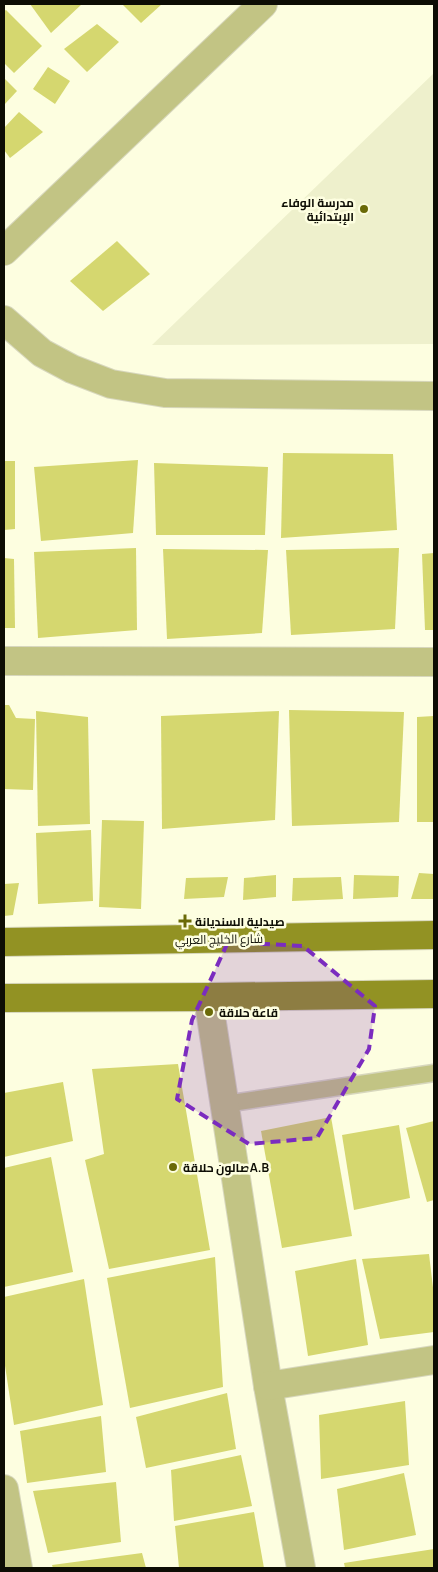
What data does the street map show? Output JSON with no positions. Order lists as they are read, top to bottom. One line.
{"streets":{"main road":["شارع الخليج العربي"]},"places":{"other":["مدرسة الوفاء الإبتدائية","قاعة حلاقة","صالون حلاقةA.B"],"health":["صيدلية السنديانة"]}}
